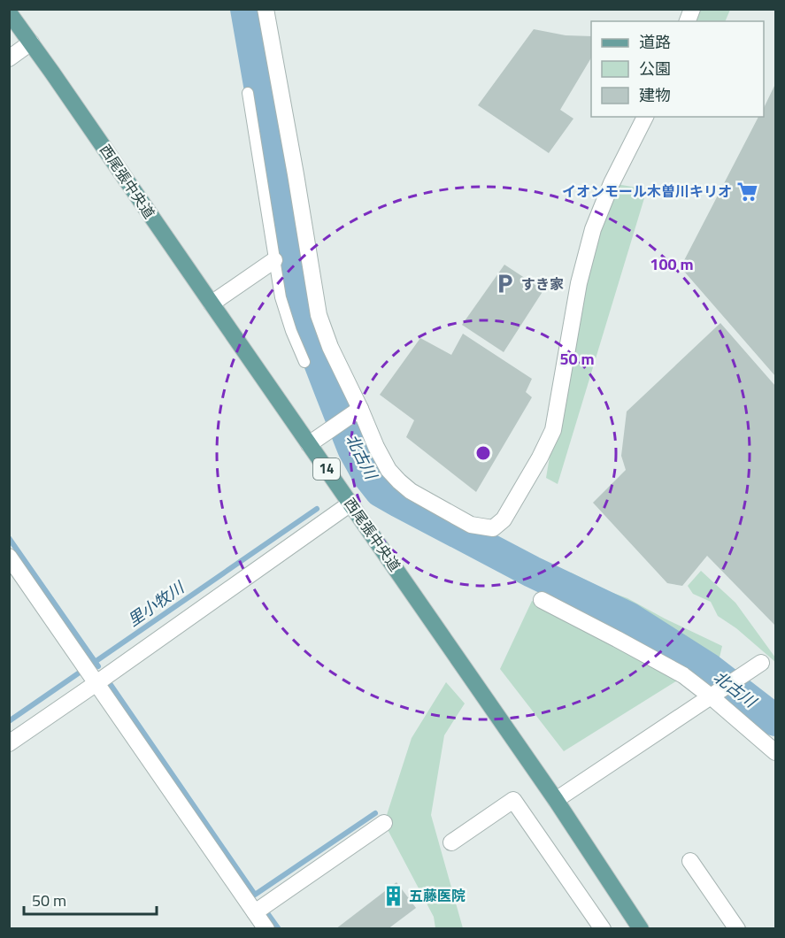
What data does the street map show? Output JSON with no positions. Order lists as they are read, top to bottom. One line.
{"streets":{"main road":["西尾張中央道","14"]},"water":["北古川","里小牧川"],"places":{"supermarket":["イオンモール木曽川キリオ"],"parking":["すき家"],"building":["五藤医院"]},"legend":["道路","公園","建物"],"scale_bar":"50 m","rings":["100 m","50 m"]}
